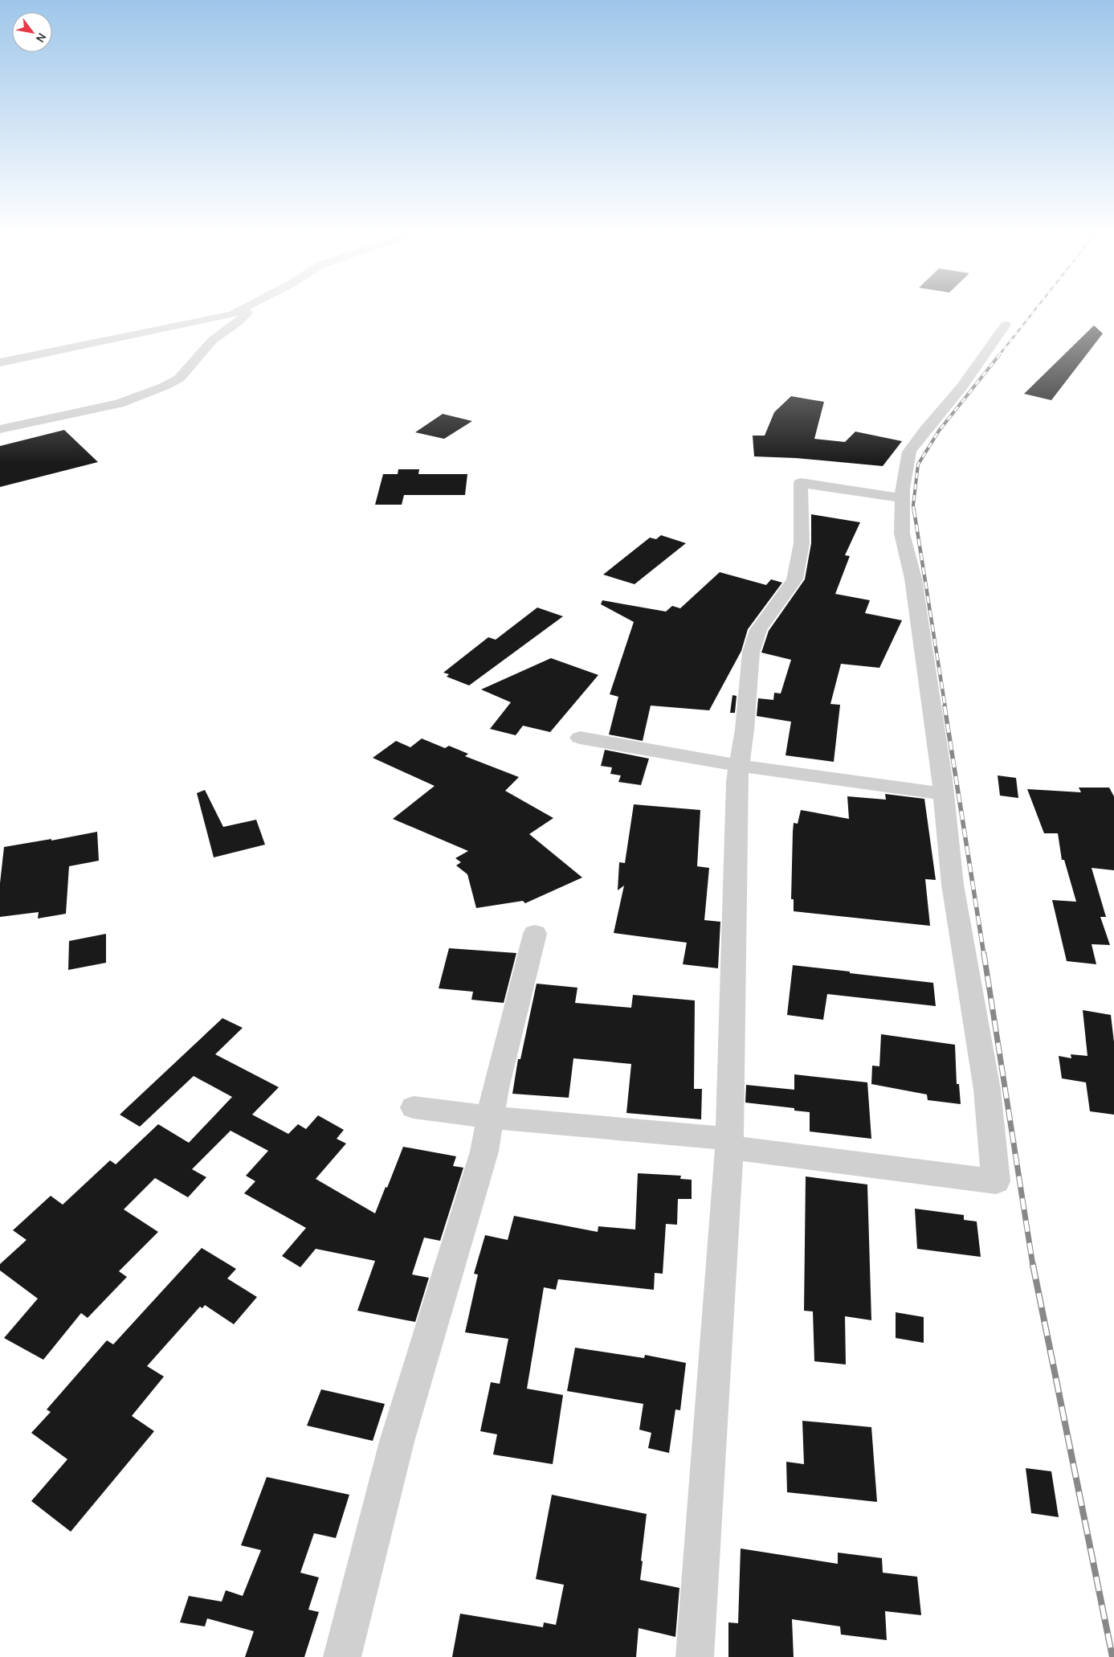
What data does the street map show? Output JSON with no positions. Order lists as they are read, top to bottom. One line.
{"north":"bottom right"}
